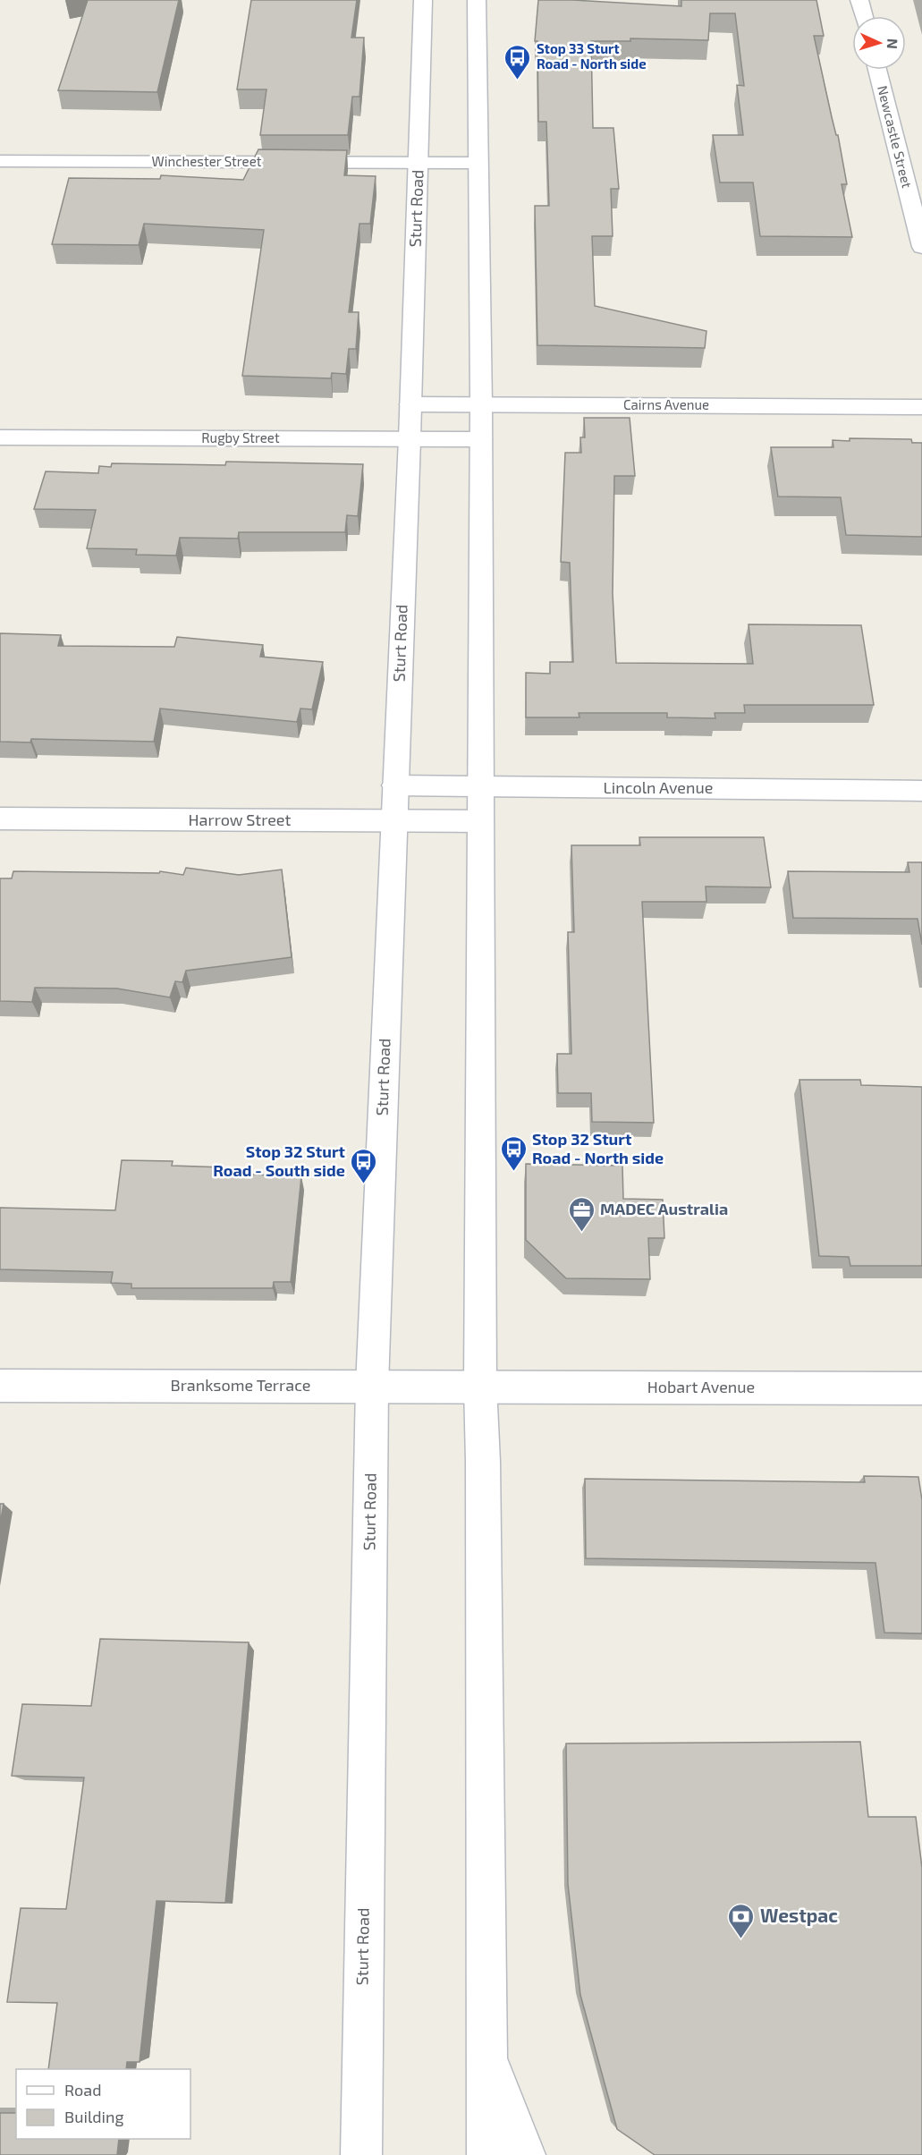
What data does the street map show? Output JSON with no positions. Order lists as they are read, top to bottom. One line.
{"streets":{"main road":["Newcastle Street","Winchester Street","Sturt Road","Cairns Avenue","Rugby Street","Lincoln Avenue","Harrow Street","Branksome Terrace","Hobart Avenue"]},"crossings":[["Winchester Street","Sturt Road"],["Sturt Road","Cairns Avenue"],["Sturt Road","Rugby Street"],["Sturt Road","Lincoln Avenue"],["Sturt Road","Harrow Street"],["Sturt Road","Branksome Terrace"],["Branksome Terrace","Hobart Avenue"]],"places":{"bus stop":["Stop 33 Sturt Road - North side","Stop 32 Sturt Road - North side","Stop 32 Sturt Road - South side"],"office":["MADEC Australia"],"bank":["Westpac"]},"legend":["Road","Building"],"north":"right"}
